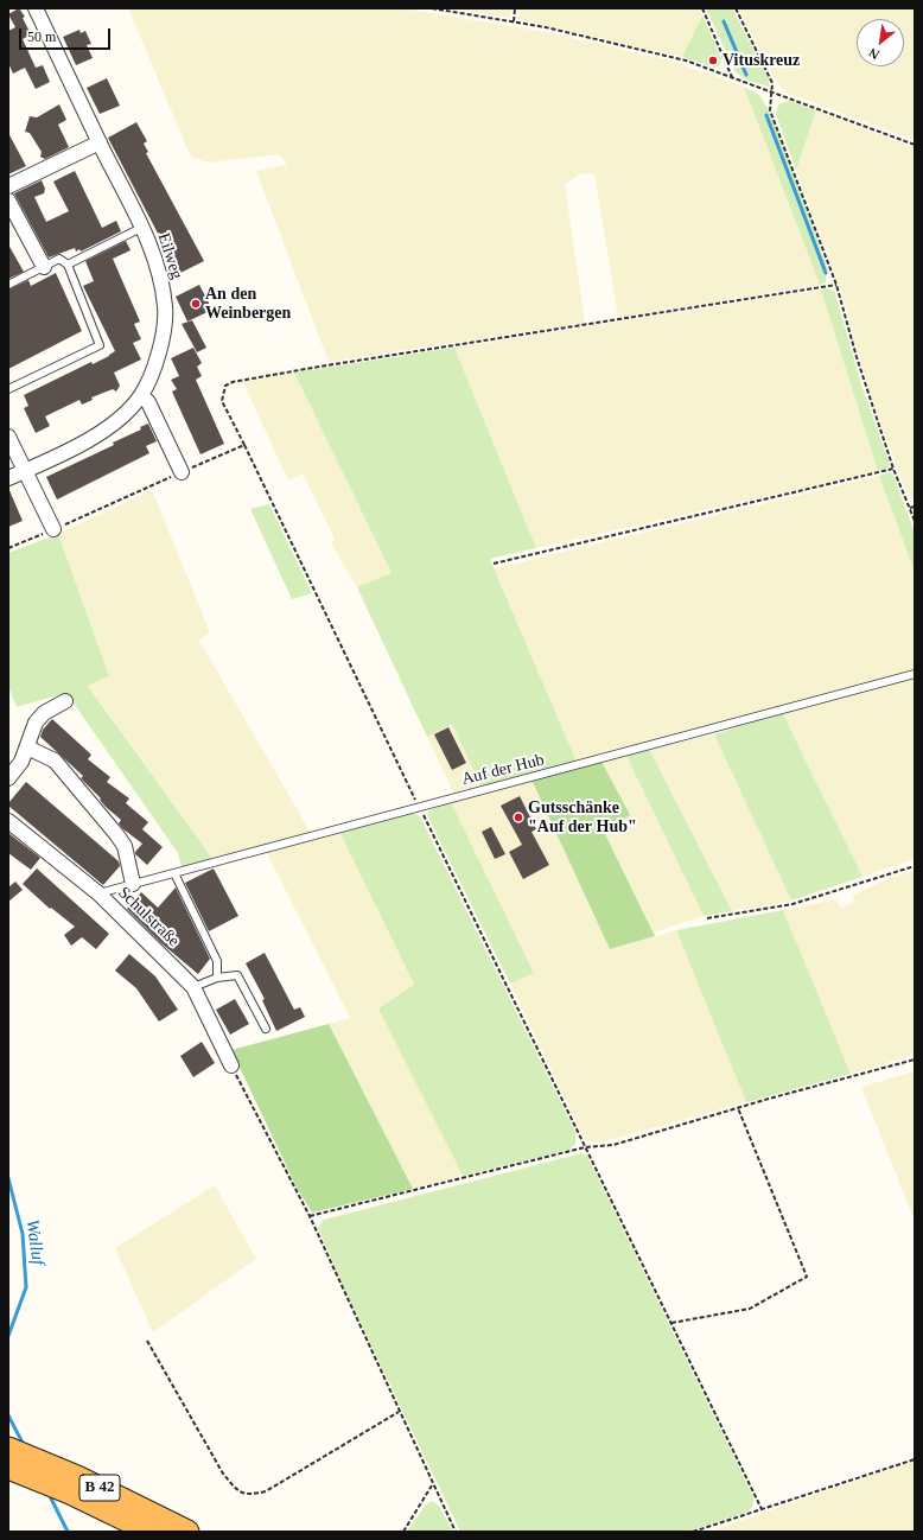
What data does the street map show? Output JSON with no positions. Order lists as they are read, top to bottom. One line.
{"streets":{"highway":["B 42"],"street":["Eilweg","Schulstraße"],"lane":["Auf der Hub"]},"crossings":[["Auf der Hub","Schulstraße"]],"water":["Walluf"],"places":["Vituskreuz","An den Weinbergen","Gutsschänke \"Auf der Hub\""],"scale_bar":"50 m","north":"bottom left"}
